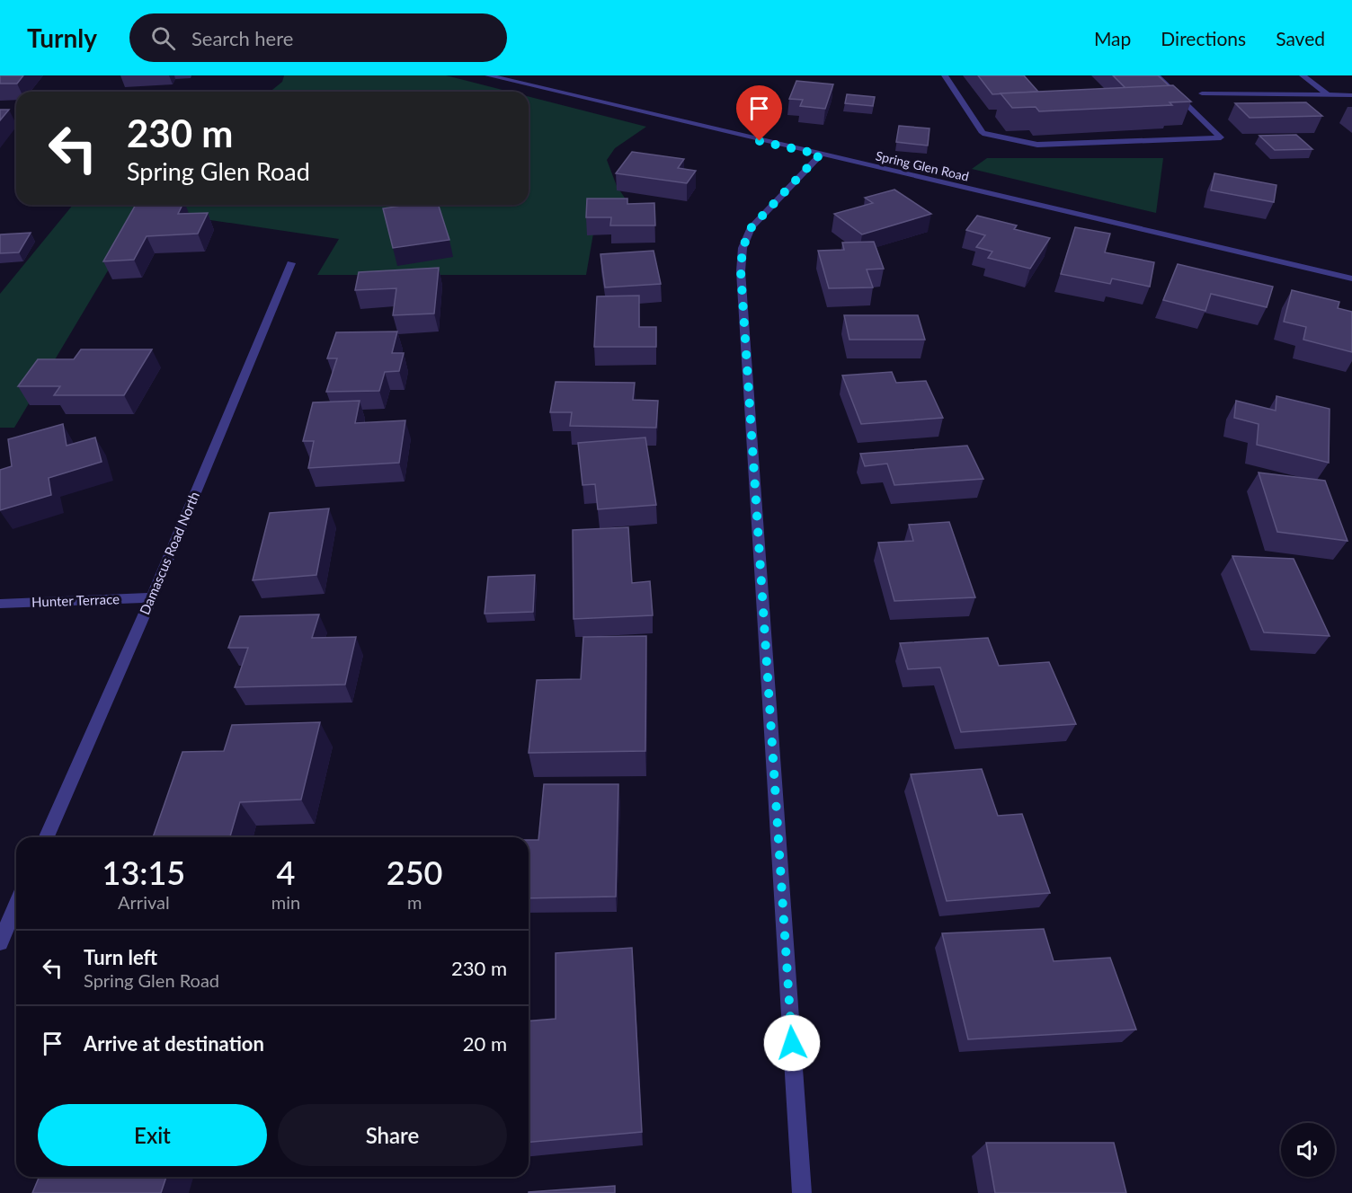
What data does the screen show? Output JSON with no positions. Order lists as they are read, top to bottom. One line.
{"streets":{"street":["Spring Glen Road","Damascus Road North","Hunter Terrace"]},"crossings":[["Damascus Road North","Hunter Terrace"]],"page":{"header":"Turnly","search":"Search here","nav":["Map","Directions","Saved"],"turn":["230 m","Spring Glen Road"],"eta":["13:15","Arrival","4","min","250","m"],"list":[{"name":"Turn left","note":"Spring Glen Road","value":"230 m"},{"name":"Arrive at destination","value":"20 m"}],"buttons":["Exit","Share"]}}
